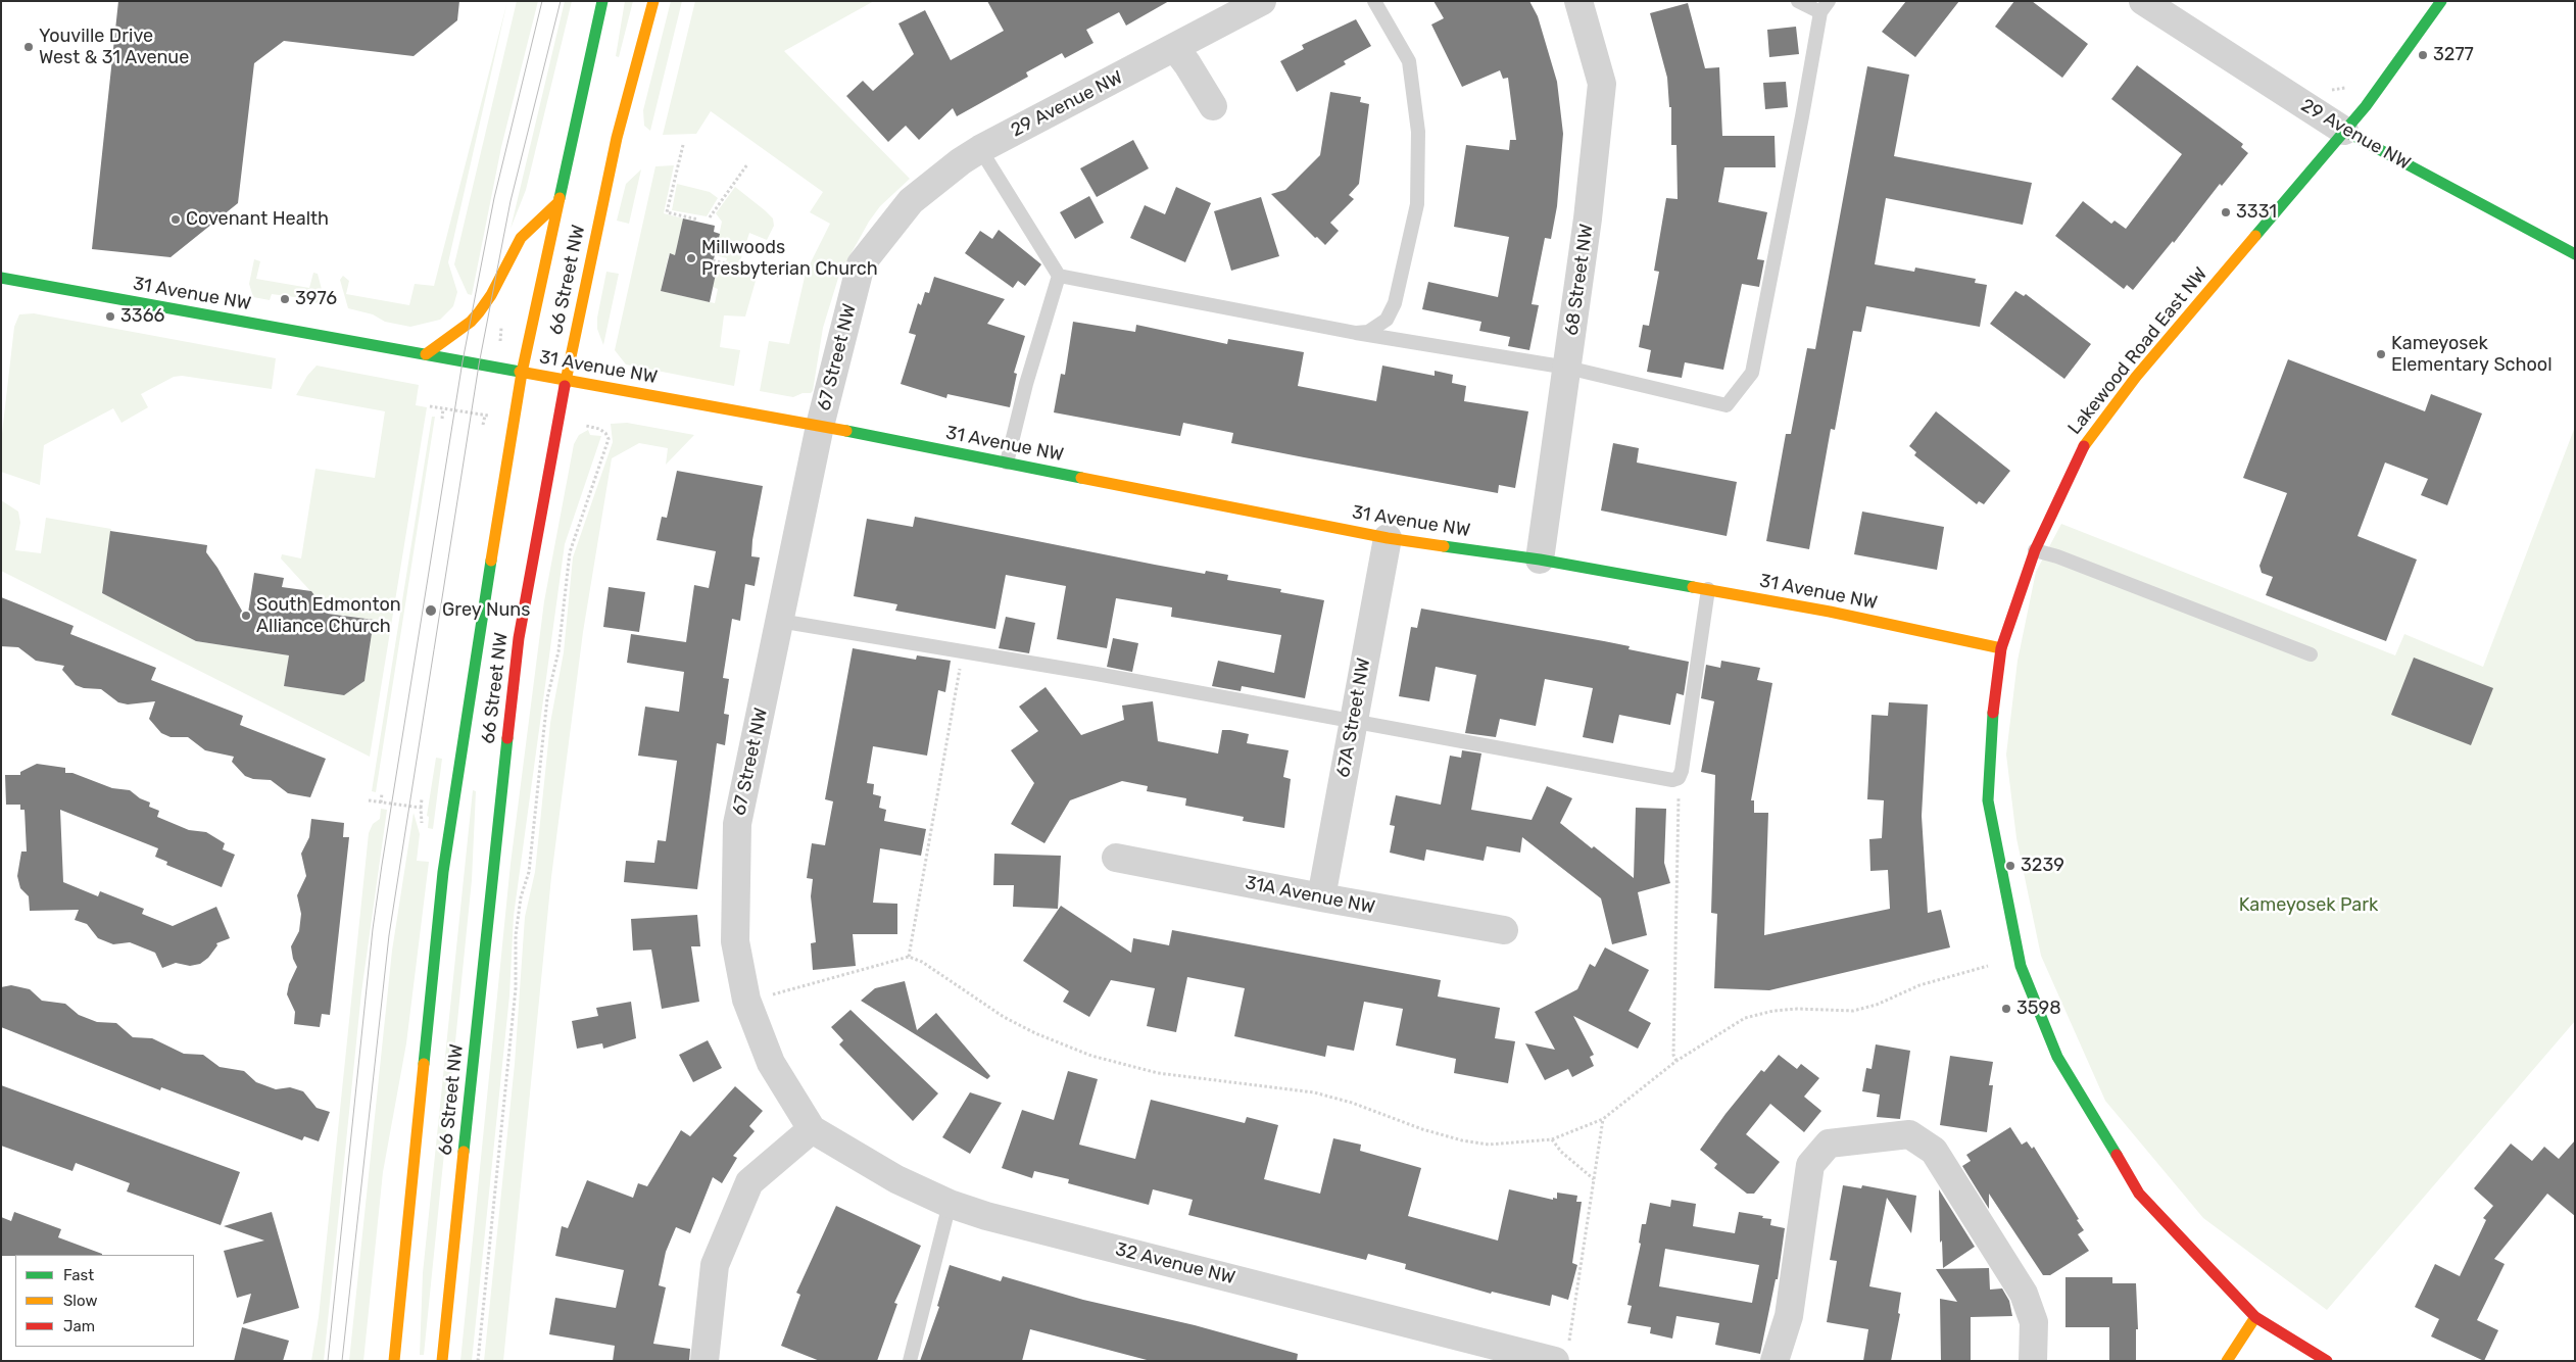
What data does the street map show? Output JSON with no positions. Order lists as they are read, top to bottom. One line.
{"streets":{"street":["29 Avenue NW","66 Street NW","68 Street NW","31 Avenue NW","Lakewood Road East NW","67 Street NW","67A Street NW","31A Avenue NW","32 Avenue NW"]},"crossings":[["29 Avenue NW","Lakewood Road East NW"],["29 Avenue NW","67 Street NW"],["66 Street NW","31 Avenue NW"],["68 Street NW","31 Avenue NW"],["31 Avenue NW","Lakewood Road East NW"],["31 Avenue NW","67 Street NW"],["31 Avenue NW","67A Street NW"],["67 Street NW","32 Avenue NW"],["67A Street NW","31A Avenue NW"]],"parks":["Kameyosek Park"],"places":["Youville Drive West & 31 Avenue","3277","3331","Covenant Health","Millwoods Presbyterian Church","3976","3366","Kameyosek Elementary School","Grey Nuns","South Edmonton Alliance Church","3239","3598"],"legend":["Fast","Slow","Jam"]}
